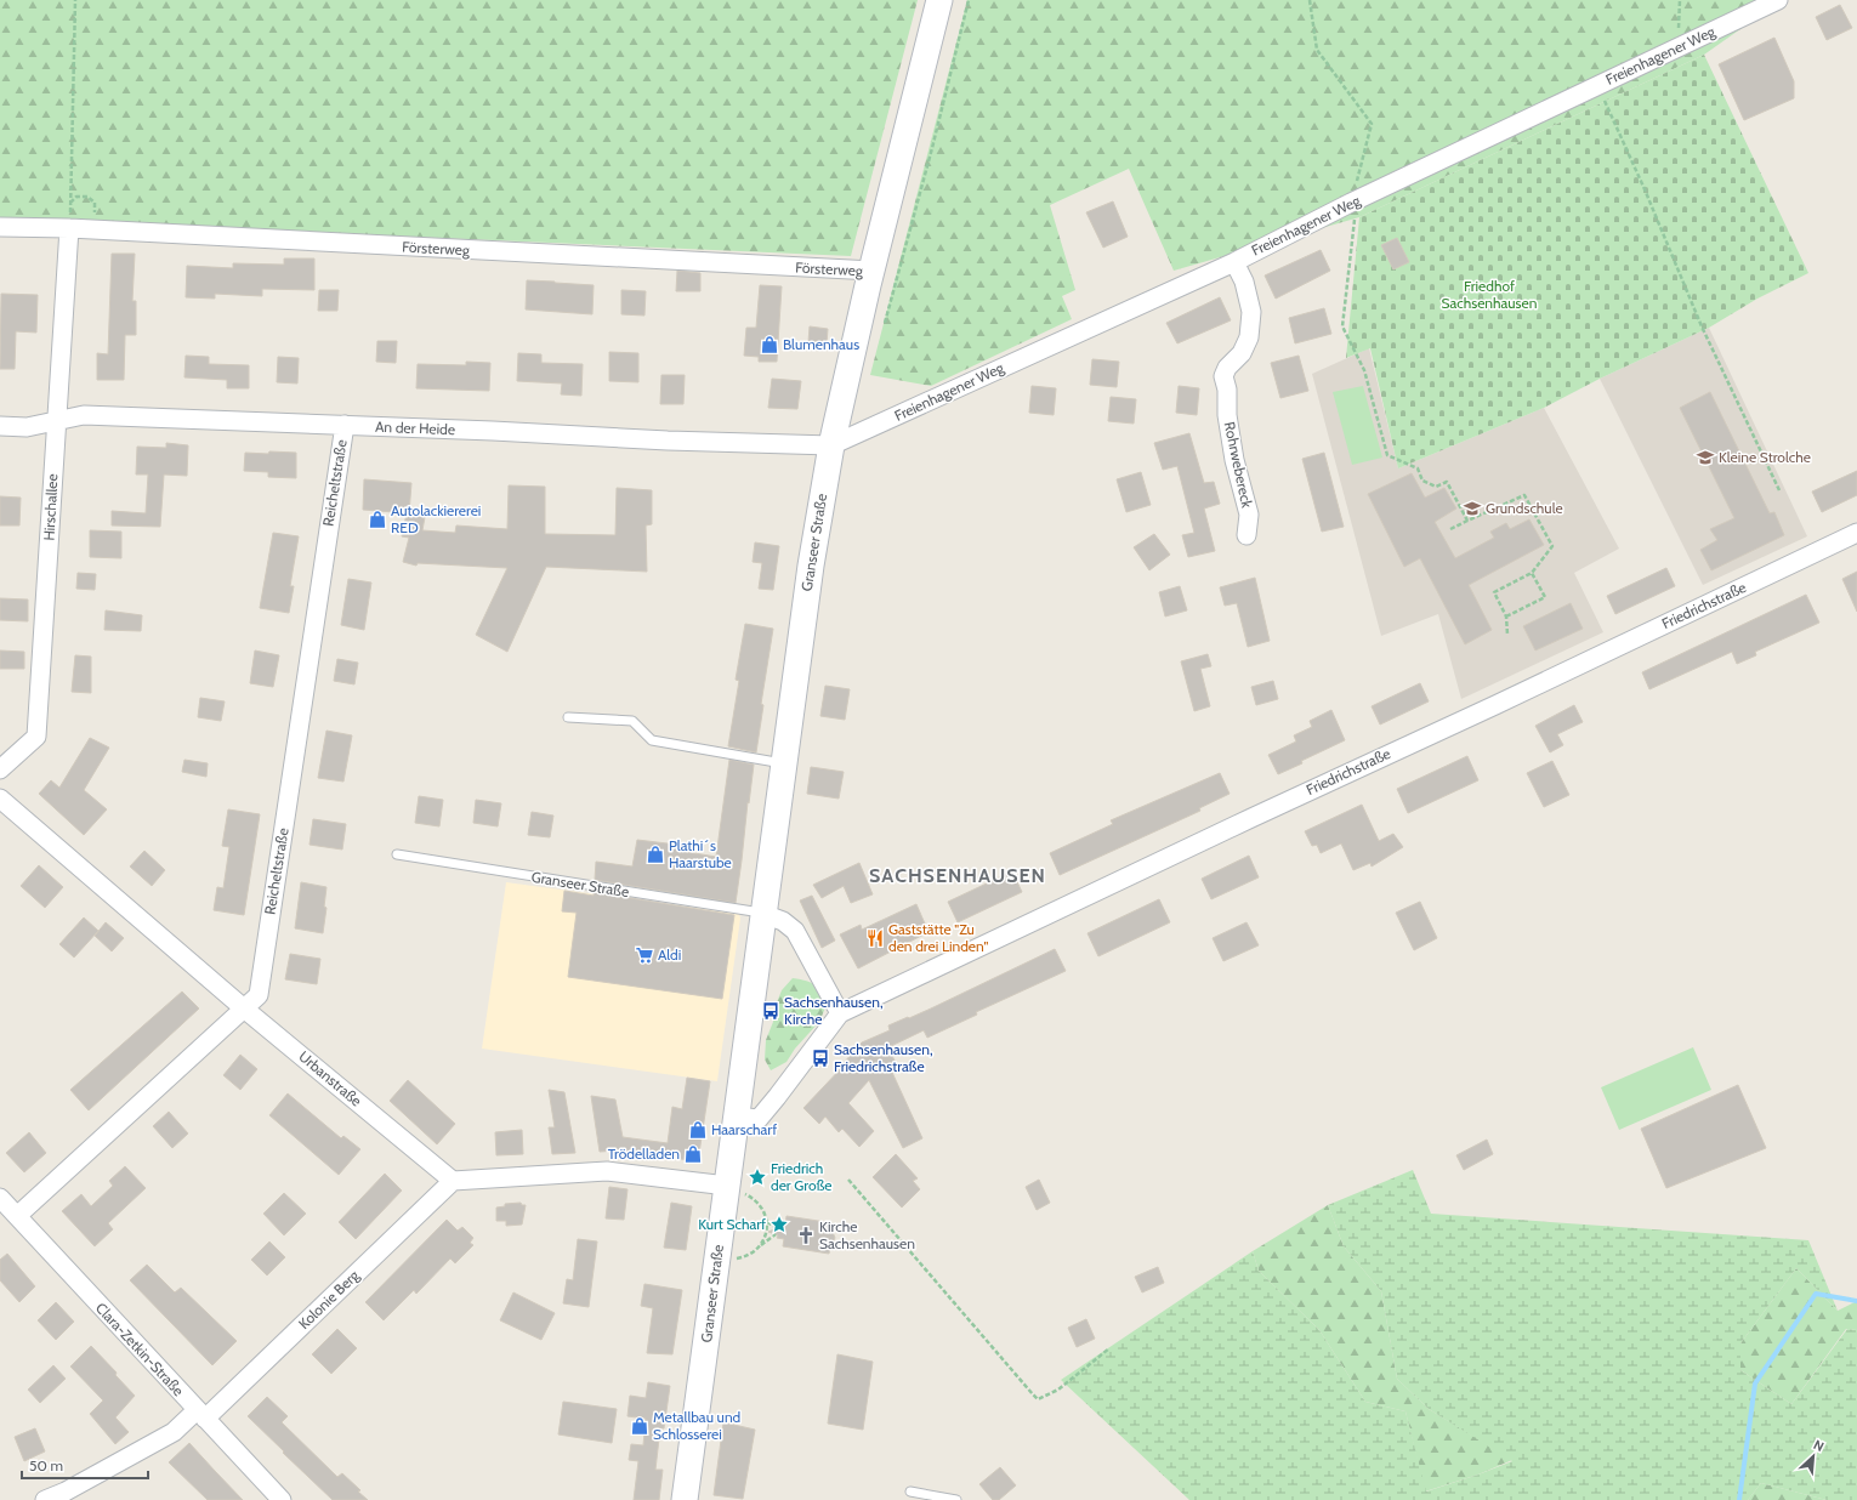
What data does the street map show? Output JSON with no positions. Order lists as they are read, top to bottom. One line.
{"streets":{"main road":["Granseer Straße"],"street":["Freienhagener Weg","Försterweg","An der Heide","Rohrwebereck","Reicheltstraße","Hirschallee","Friedrichstraße","Urbanstraße","Kolonie Berg","Clara-Zetkin-Straße"]},"crossings":[["Freienhagener Weg","An der Heide"],["Freienhagener Weg","Rohrwebereck"],["Freienhagener Weg","Granseer Straße"],["Försterweg","Hirschallee"],["Försterweg","Granseer Straße"],["An der Heide","Reicheltstraße"],["An der Heide","Hirschallee"],["An der Heide","Granseer Straße"],["Reicheltstraße","Urbanstraße"],["Reicheltstraße","Clara-Zetkin-Straße"],["Granseer Straße","Friedrichstraße"],["Urbanstraße","Kolonie Berg"],["Kolonie Berg","Clara-Zetkin-Straße"]],"districts":["SACHSENHAUSEN"],"parks":["Friedhof Sachsenhausen"],"places":{"shop":["Blumenhaus","Autolackiererei RED","Plathi´s Haarstube","Haarscharf","Trödelladen","Metallbau und Schlosserei"],"school or university":["Kleine Strolche","Grundschule"],"restaurant":["Gaststätte \"Zu den drei Linden\""],"supermarket":["Aldi"],"bus stop":["Sachsenhausen, Kirche","Sachsenhausen, Friedrichstraße"],"place":["Friedrich der Große","Kurt Scharf"],"church":["Kirche Sachsenhausen"]},"scale_bar":"50 m","north":"top right"}
